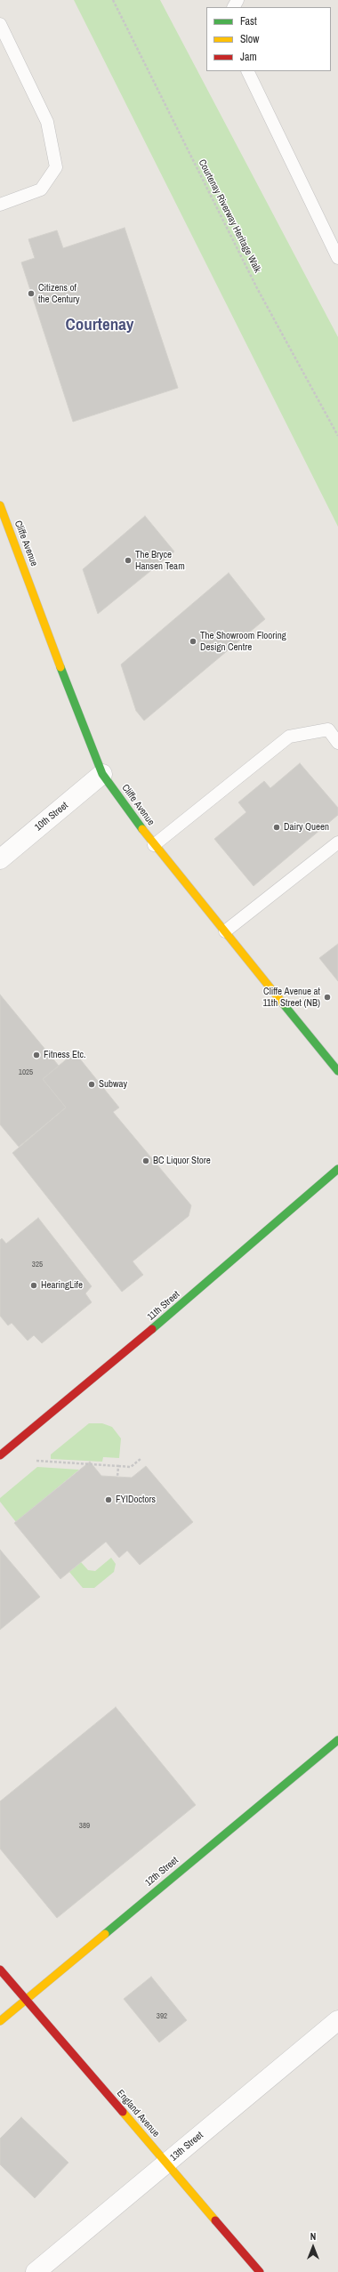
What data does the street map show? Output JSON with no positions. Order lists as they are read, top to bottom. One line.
{"streets":{"street":["Cliffe Avenue","10th Street","11th Street","12th Street","England Avenue","13th Street"],"path":["Courtenay Riverway Heritage Walk"]},"crossings":[["Cliffe Avenue","10th Street"],["12th Street","England Avenue"],["England Avenue","13th Street"]],"districts":["Courtenay"],"places":["Citizens of the Century","The Bryce Hansen Team","The Showroom Flooring Design Centre","Dairy Queen","Cliffe Avenue at 11th Street (NB)","Fitness Etc.","Subway","BC Liquor Store","HearingLife","FYIDoctors"],"house_numbers":["1025","325","389","392"],"legend":["Fast","Slow","Jam"],"north":"top"}
